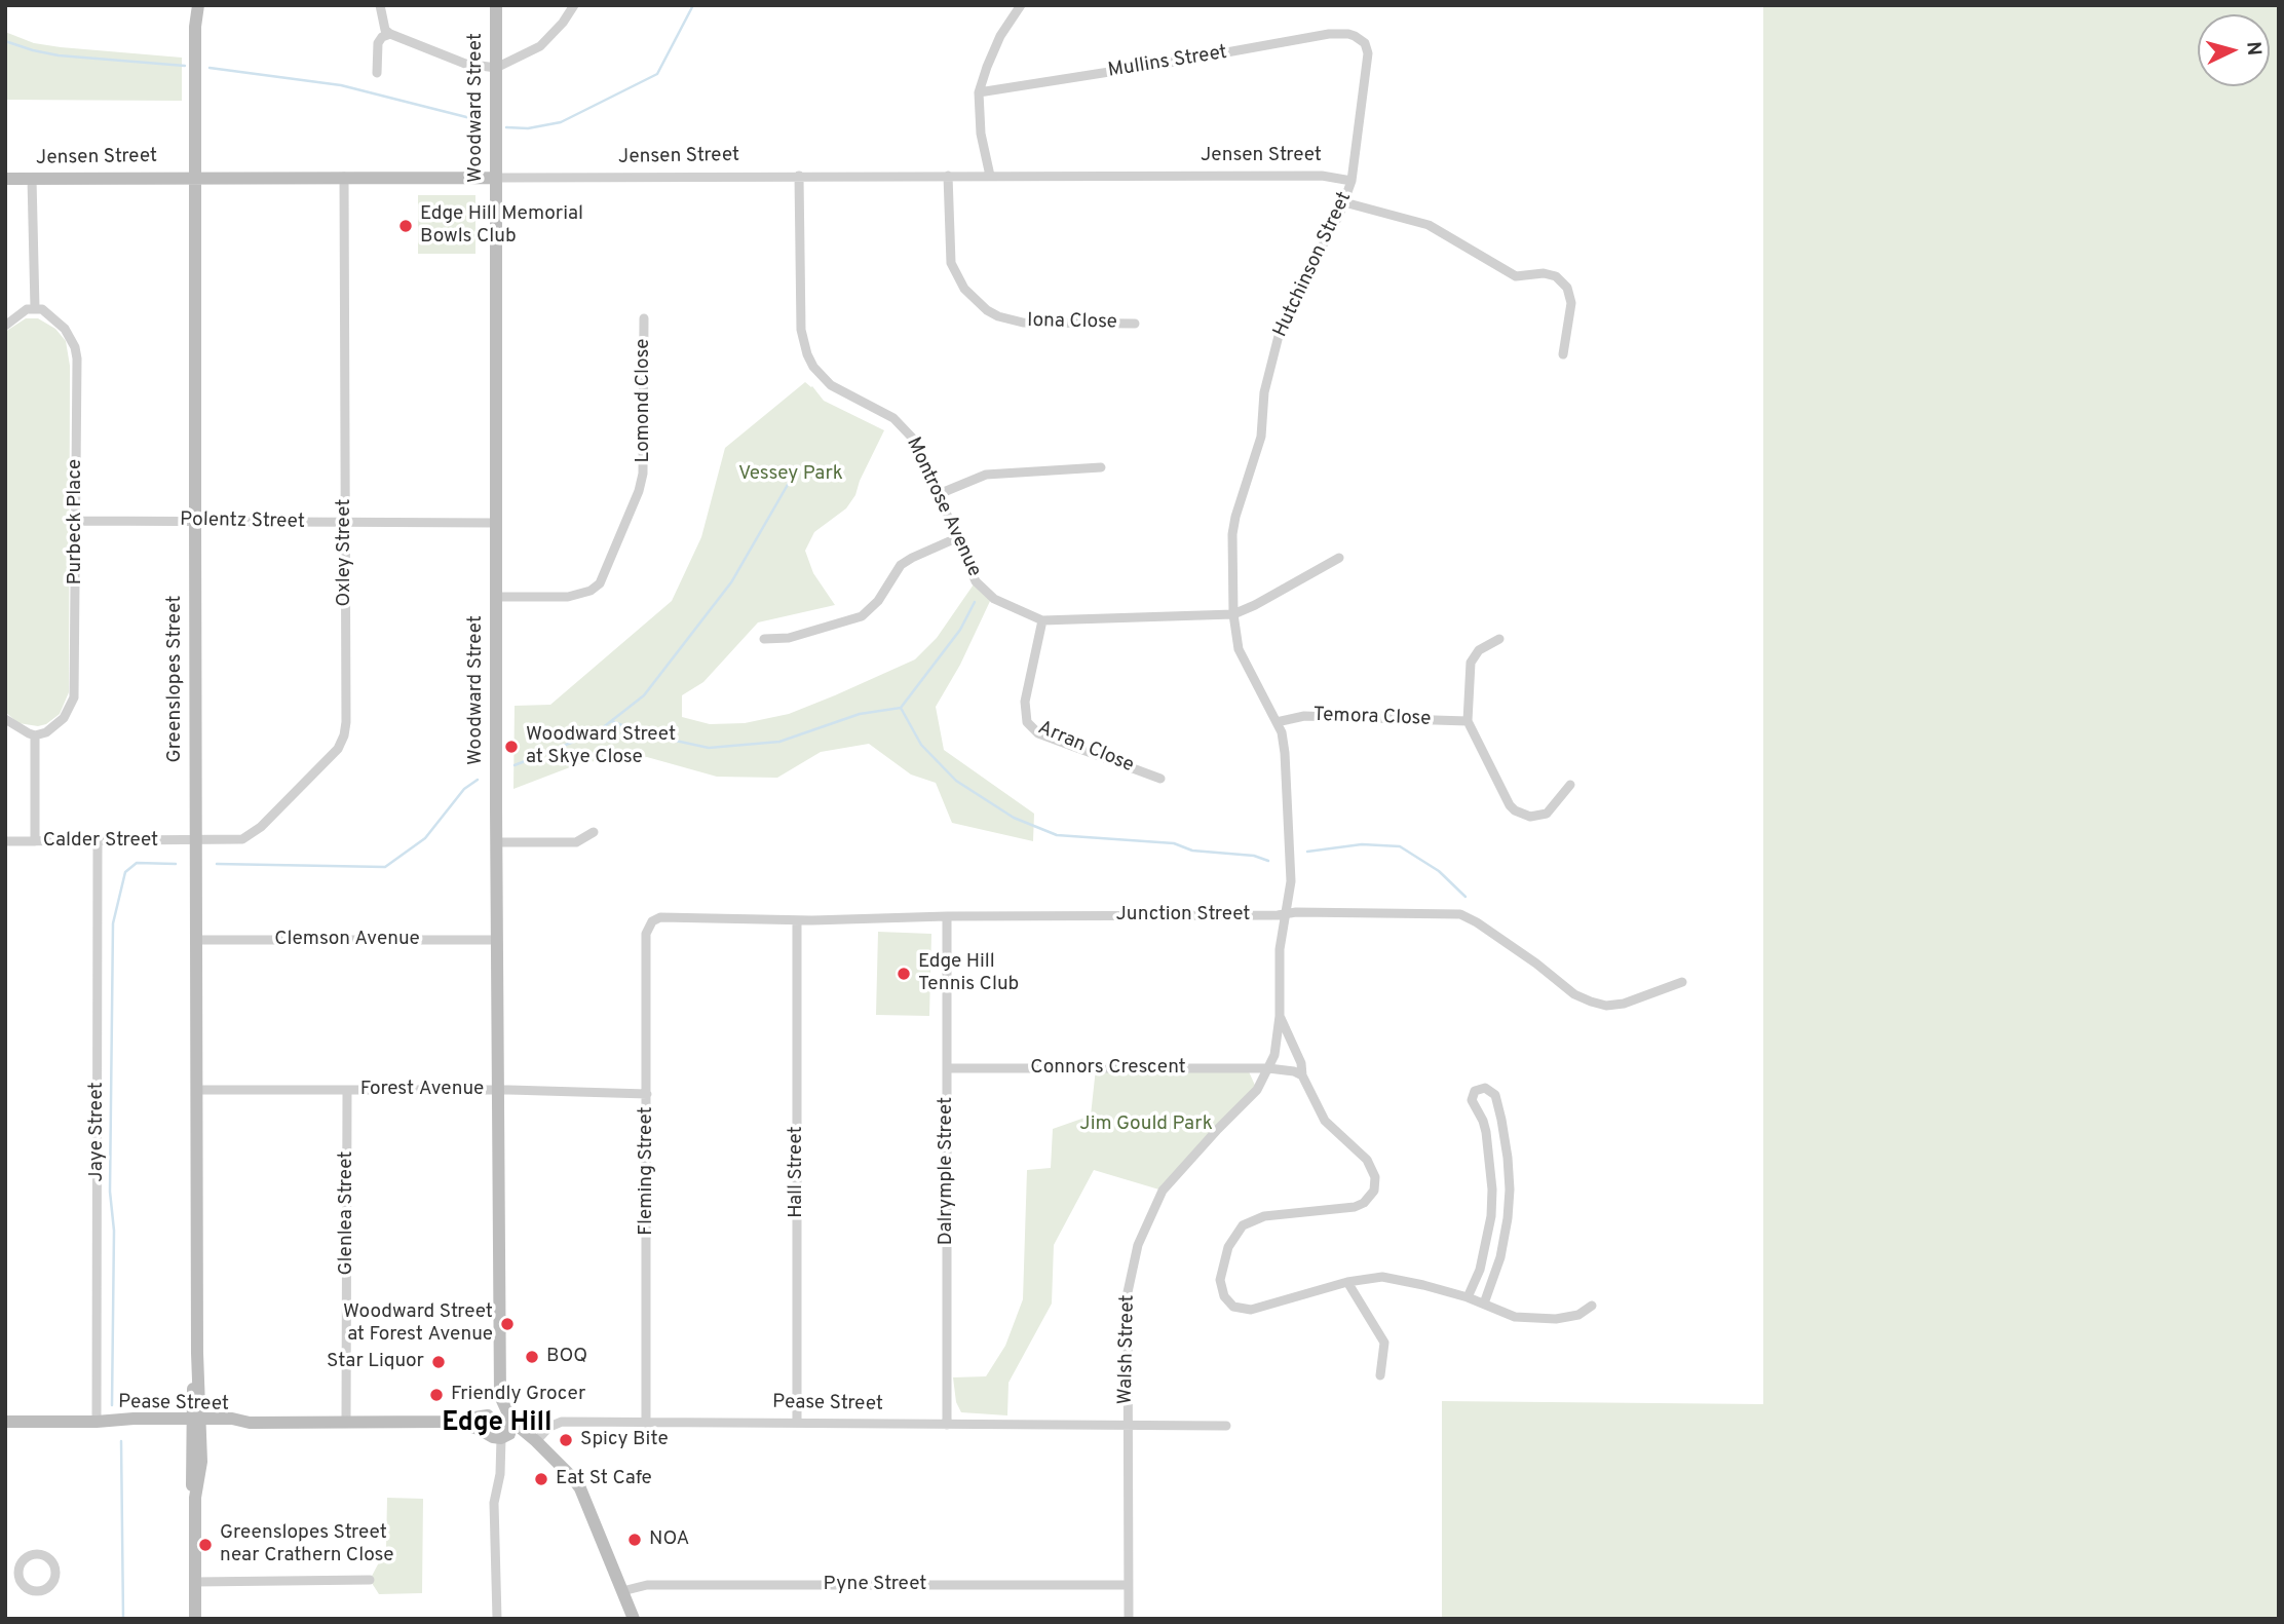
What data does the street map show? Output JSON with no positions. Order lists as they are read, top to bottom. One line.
{"streets":{"street":["Mullins Street","Woodward Street","Jensen Street","Hutchinson Street","Iona Close","Lomond Close","Montrose Avenue","Purbeck Place","Polentz Street","Oxley Street","Greenslopes Street","Temora Close","Arran Close","Calder Street","Junction Street","Clemson Avenue","Connors Crescent","Forest Avenue","Jaye Street","Fleming Street","Dalrymple Street","Hall Street","Glenlea Street","Walsh Street","Pease Street","Pyne Street"]},"crossings":[["Mullins Street","Hutchinson Street"],["Woodward Street","Jensen Street"],["Woodward Street","Lomond Close"],["Woodward Street","Polentz Street"],["Woodward Street","Clemson Avenue"],["Woodward Street","Forest Avenue"],["Woodward Street","Pease Street"],["Jensen Street","Hutchinson Street"],["Jensen Street","Iona Close"],["Jensen Street","Montrose Avenue"],["Jensen Street","Oxley Street"],["Jensen Street","Greenslopes Street"],["Hutchinson Street","Montrose Avenue"],["Hutchinson Street","Temora Close"],["Hutchinson Street","Junction Street"],["Hutchinson Street","Walsh Street"],["Montrose Avenue","Arran Close"],["Purbeck Place","Polentz Street"],["Polentz Street","Oxley Street"],["Polentz Street","Greenslopes Street"],["Oxley Street","Greenslopes Street"],["Oxley Street","Calder Street"],["Greenslopes Street","Calder Street"],["Greenslopes Street","Clemson Avenue"],["Greenslopes Street","Forest Avenue"],["Greenslopes Street","Pease Street"],["Calder Street","Jaye Street"],["Junction Street","Fleming Street"],["Junction Street","Dalrymple Street"],["Junction Street","Hall Street"],["Junction Street","Walsh Street"],["Connors Crescent","Dalrymple Street"],["Connors Crescent","Walsh Street"],["Forest Avenue","Fleming Street"],["Forest Avenue","Glenlea Street"],["Jaye Street","Pease Street"],["Fleming Street","Pease Street"],["Dalrymple Street","Pease Street"],["Hall Street","Pease Street"],["Glenlea Street","Pease Street"],["Walsh Street","Pease Street"],["Walsh Street","Pyne Street"]],"districts":["Edge Hill"],"parks":["Vessey Park","Jim Gould Park"],"places":["Edge Hill Memorial Bowls Club","Woodward Street at Skye Close","Edge Hill Tennis Club","Woodward Street at Forest Avenue","BOQ","Star Liquor","Friendly Grocer","Spicy Bite","Eat St Cafe","NOA","Greenslopes Street near Crathern Close"],"north":"right"}
